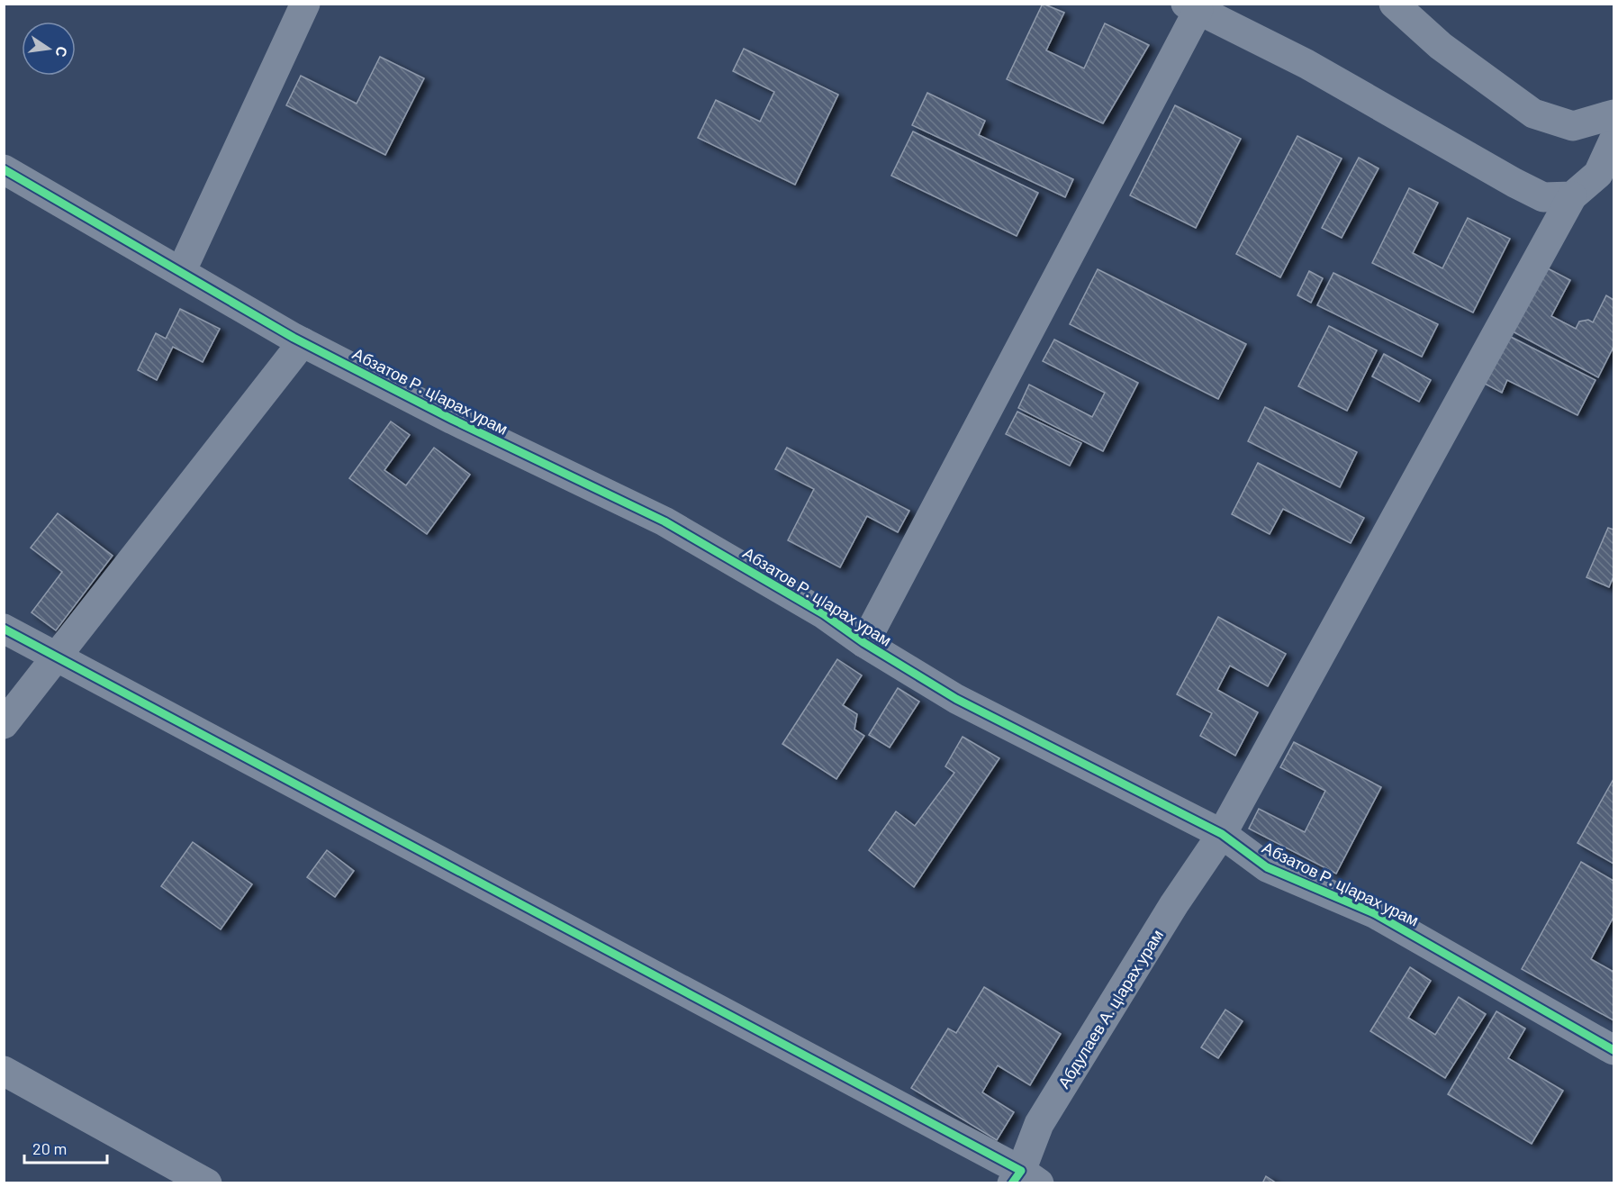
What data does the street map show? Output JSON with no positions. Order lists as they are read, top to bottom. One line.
{"streets":{"street":["Абзатов Р. цIарах урам","Абдулаев А. цIарах урам"]},"crossings":[["Абзатов Р. цIарах урам","Абдулаев А. цIарах урам"]],"scale_bar":"20 m","north":"right"}
